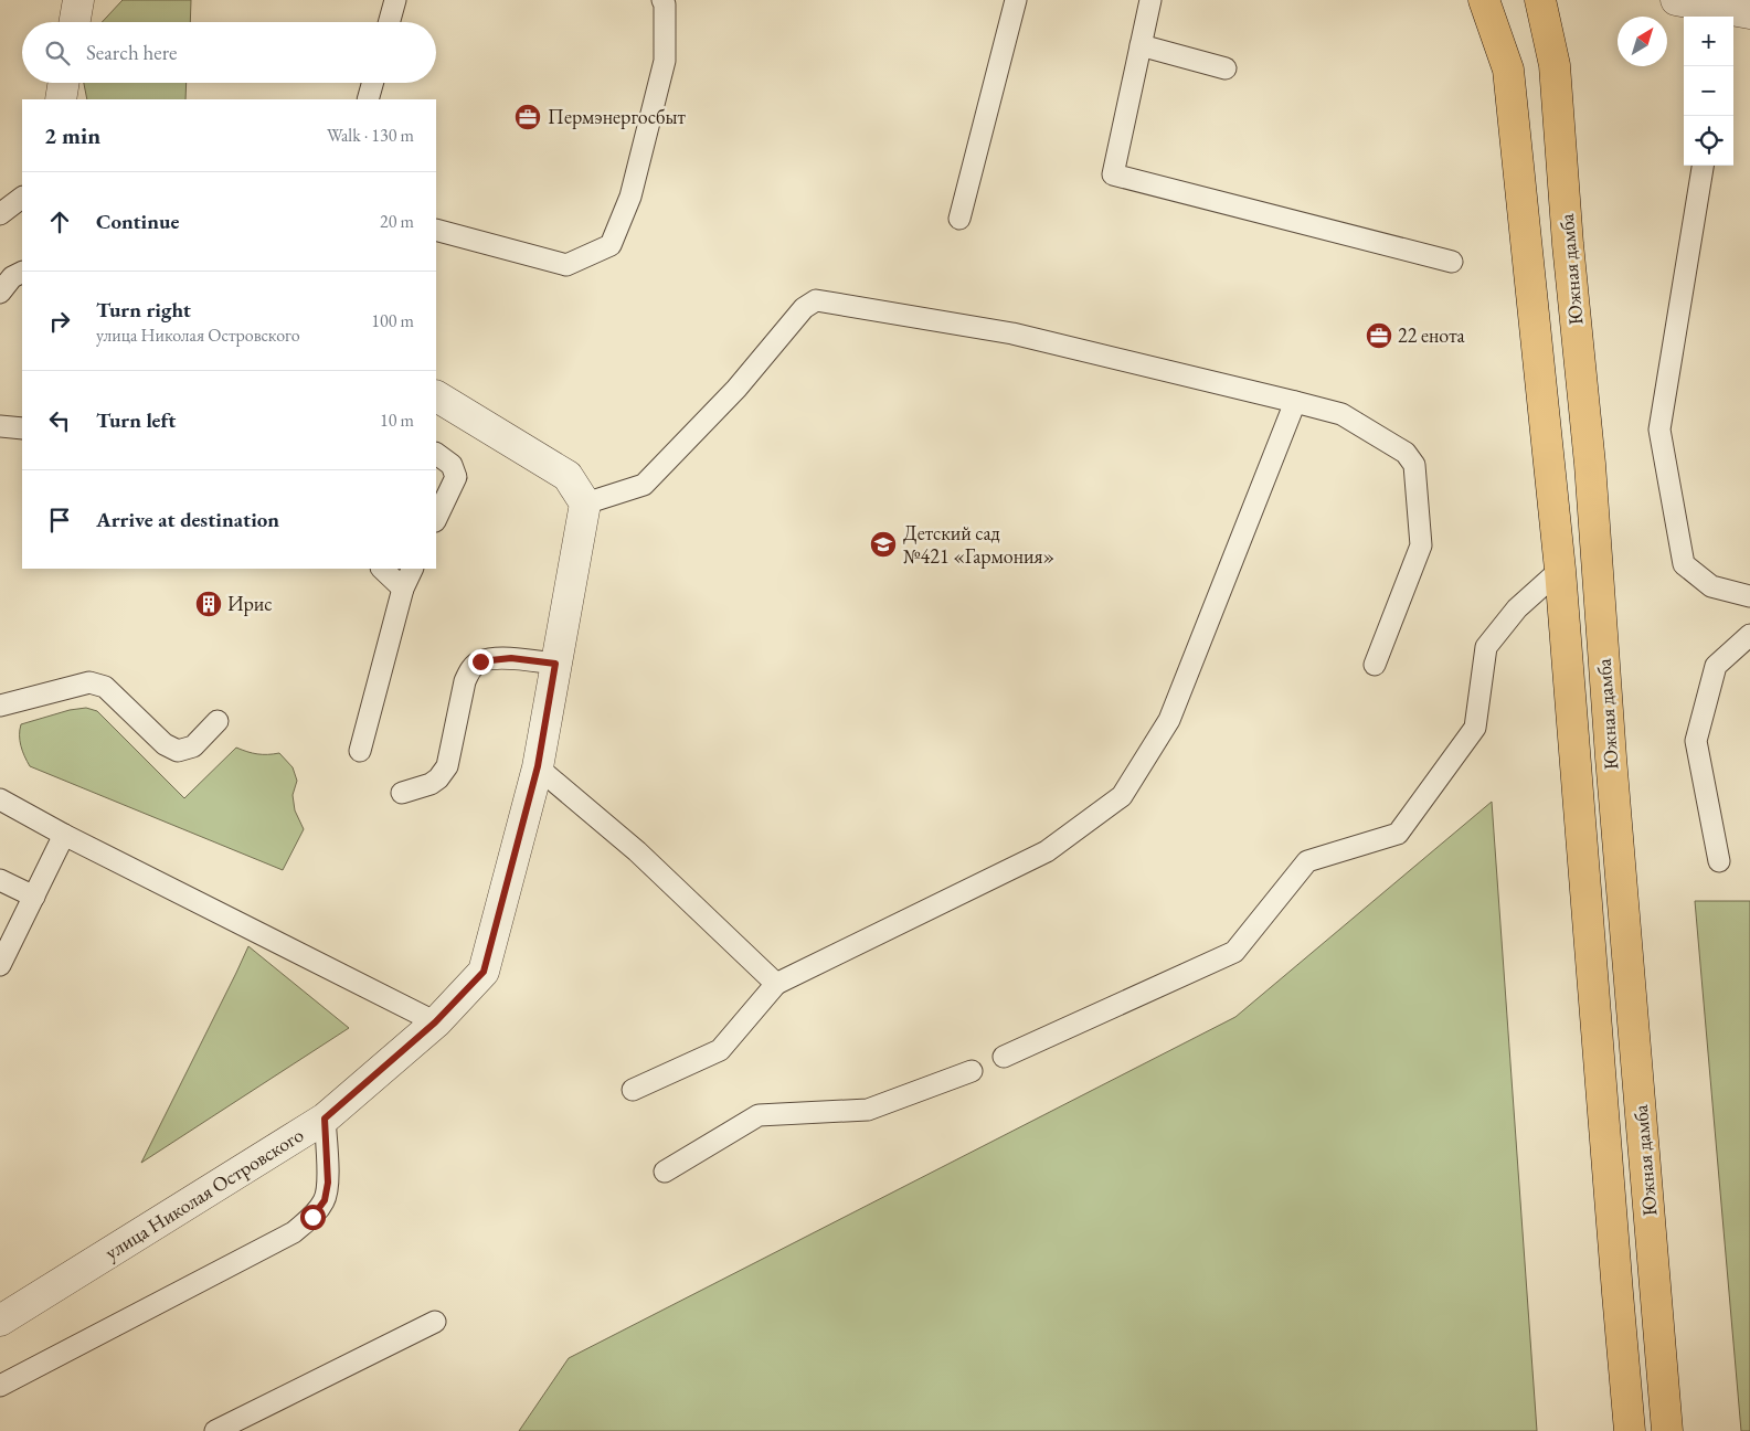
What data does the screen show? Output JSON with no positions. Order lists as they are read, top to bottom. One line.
{"streets":{"main road":["Южная дамба"],"street":["улица Николая Островского"]},"places":{"office":["Пермэнергосбыт","22 енота"],"school or university":["Детский сад №421 «Гармония»"],"building":["Ирис"]},"north":"top right","page":{"map_buttons":["+","−"],"search":"Search here","heading":["2 min","Walk · 130 m"],"list":[["Continue","20 m"],["Turn right","улица Николая Островского","100 m"],["Turn left","10 m"],"Arrive at destination"]}}
